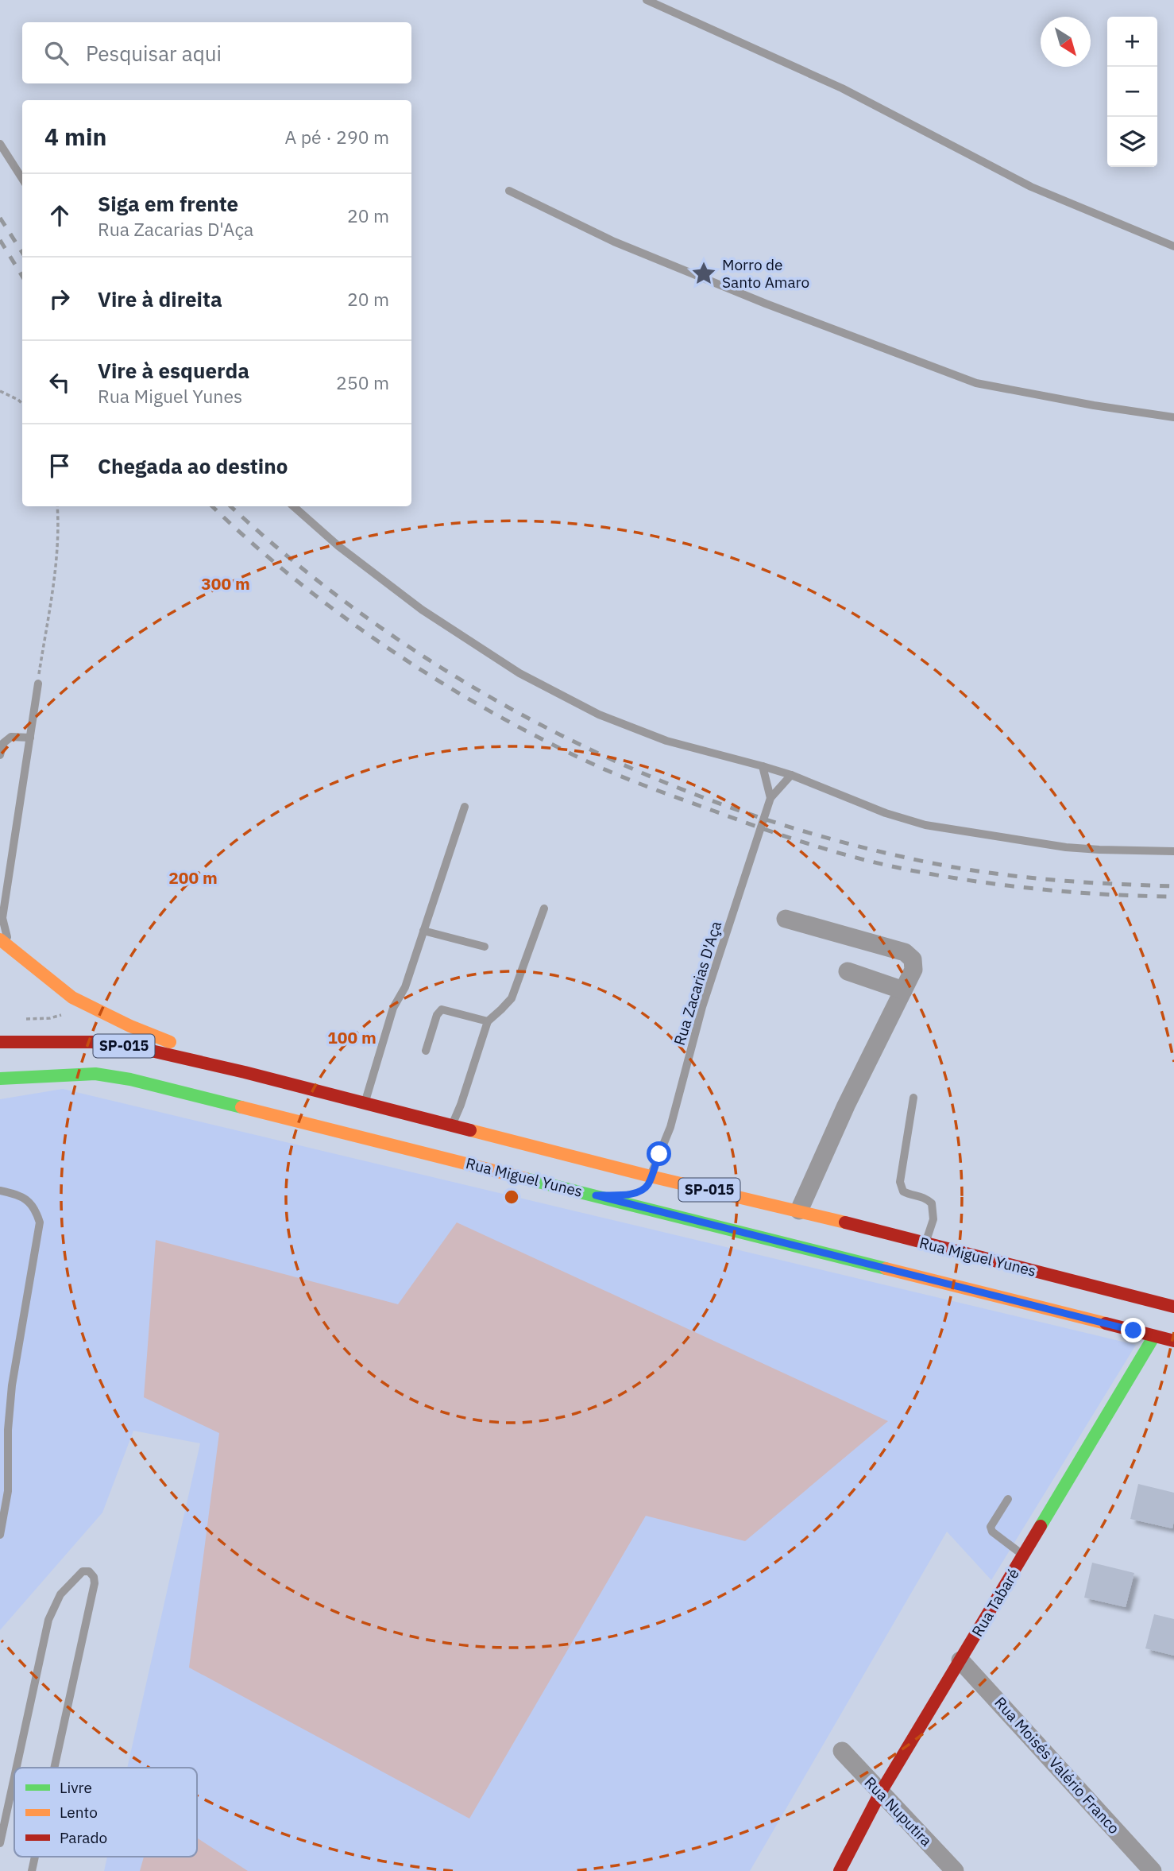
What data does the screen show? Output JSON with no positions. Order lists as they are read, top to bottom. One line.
{"streets":{"main road":["SP-015","Rua Miguel Yunes","Rua Tabaré"],"street":["Rua Moisés Valério Franco","Rua Nuputira"],"lane":["Rua Zacarias D'Aça"]},"crossings":[["Rua Zacarias D'Aça","Rua Miguel Yunes"],["Rua Miguel Yunes","Rua Tabaré"],["Rua Tabaré","Rua Moisés Valério Franco"],["Rua Tabaré","Rua Nuputira"]],"places":{"place":["Morro de Santo Amaro"]},"legend":["Livre","Lento","Parado"],"north":"bottom right","page":{"map_buttons":["+","−"],"search":"Pesquisar aqui","heading":["4 min","A pé · 290 m"],"list":[["Siga em frente","Rua Zacarias D'Aça","20 m"],["Vire à direita","20 m"],["Vire à esquerda","Rua Miguel Yunes","250 m"],"Chegada ao destino"]},"rings":["300 m","200 m","100 m"]}
